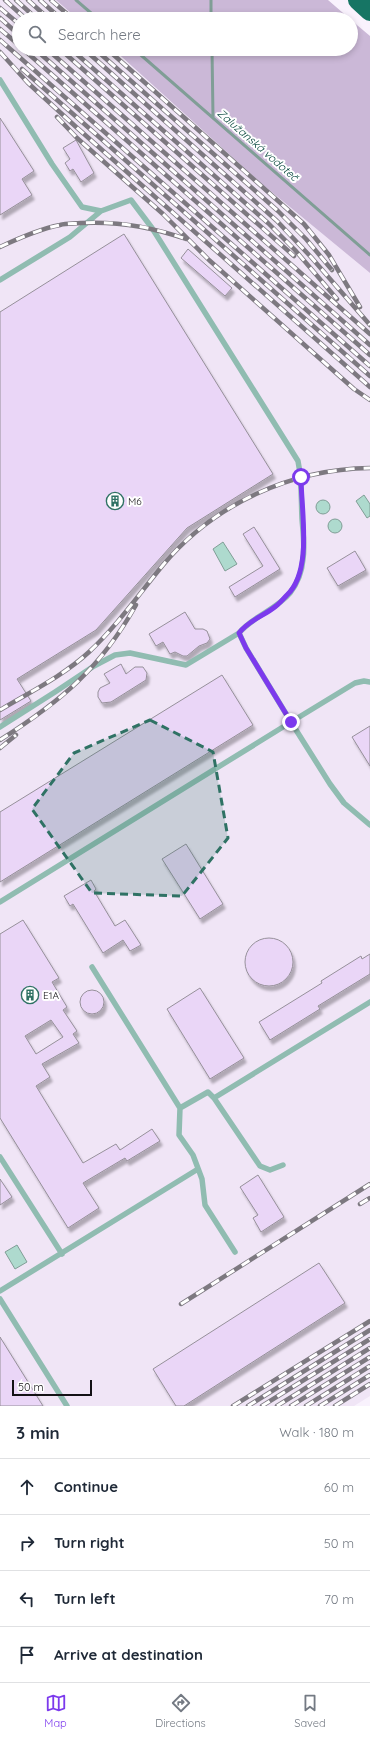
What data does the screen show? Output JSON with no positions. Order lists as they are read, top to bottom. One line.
{"water":["Zalužanská vodoteč"],"places":{"building":["M6","E1A"]},"scale_bar":"50 m","page":{"search":"Search here","scale":"50 m","heading":["3 min","Walk · 180 m"],"list":[["Continue","60 m"],["Turn right","50 m"],["Turn left","70 m"],"Arrive at destination"],"nav":["Map","Directions","Saved"]}}
